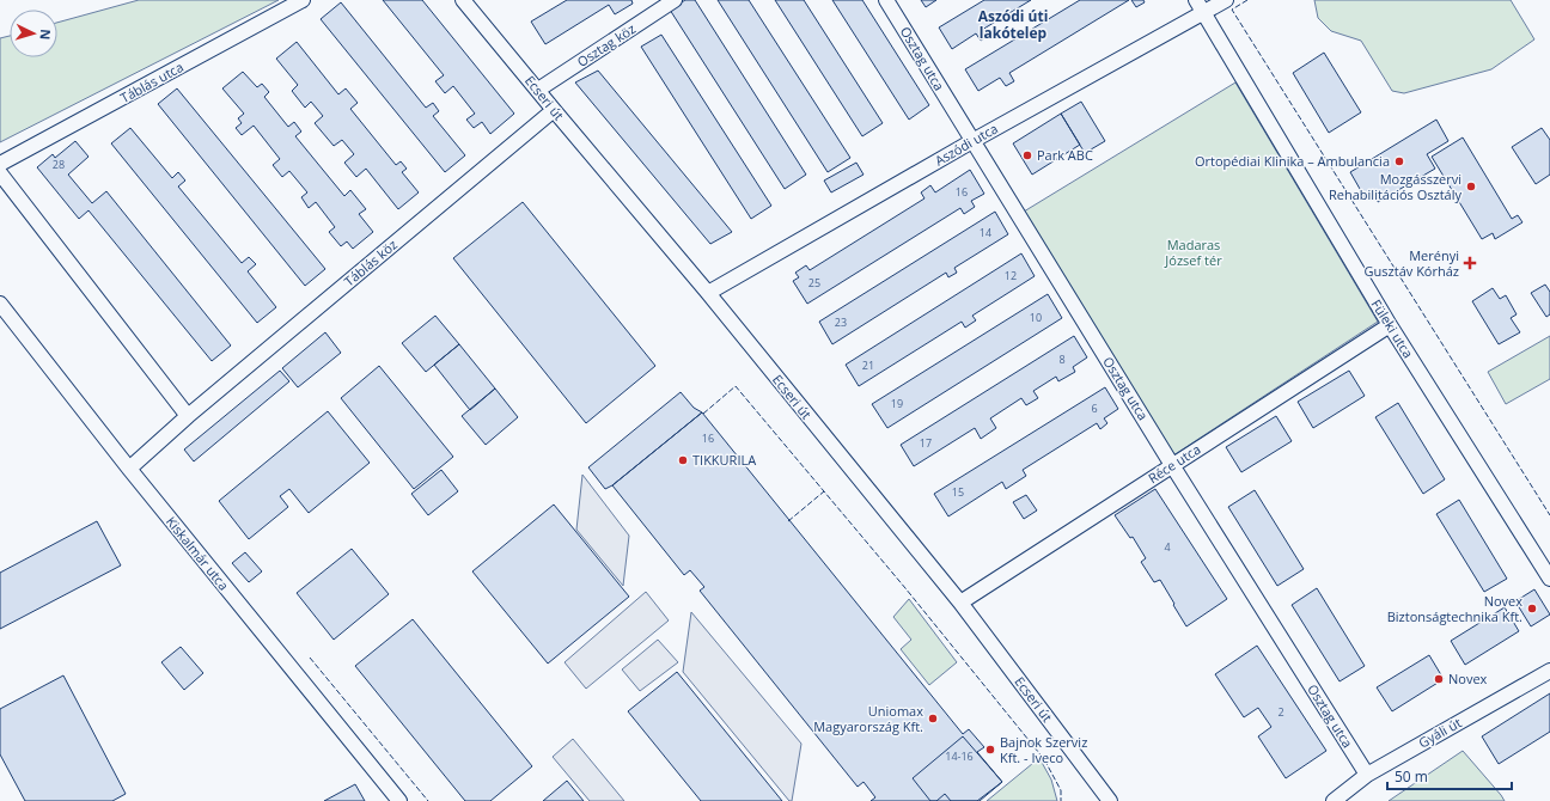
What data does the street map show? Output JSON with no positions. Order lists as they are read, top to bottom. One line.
{"streets":{"street":["Osztag köz","Osztag utca","Táblás utca","Ecseri út","Aszódi utca","Táblás köz","Füleki utca","Réce utca","Kiskalmár utca","Gyáli út"]},"crossings":[["Osztag köz","Ecseri út"],["Osztag utca","Aszódi utca"],["Osztag utca","Réce utca"],["Osztag utca","Gyáli út"],["Ecseri út","Aszódi utca"],["Ecseri út","Táblás köz"],["Ecseri út","Réce utca"],["Aszódi utca","Füleki utca"],["Táblás köz","Kiskalmár utca"],["Füleki utca","Réce utca"]],"districts":["Aszódi úti lakótelep"],"parks":["Madaras József tér"],"places":{"other":["Park ABC","Ortopédiai Klinika – Ambulancia","Mozgásszervi Rehabilitációs Osztály","TIKKURILA","Novex Biztonságtechnika Kft.","Novex","Uniomax Magyarország Kft.","Bajnok Szerviz Kft. - Iveco"],"health":["Merényi Gusztáv Kórház"]},"house_numbers":["28","16","14","12","25","10","23","8","21","19","6","16","17","15","4","2","14-16"],"scale_bar":"50 m","north":"right"}
